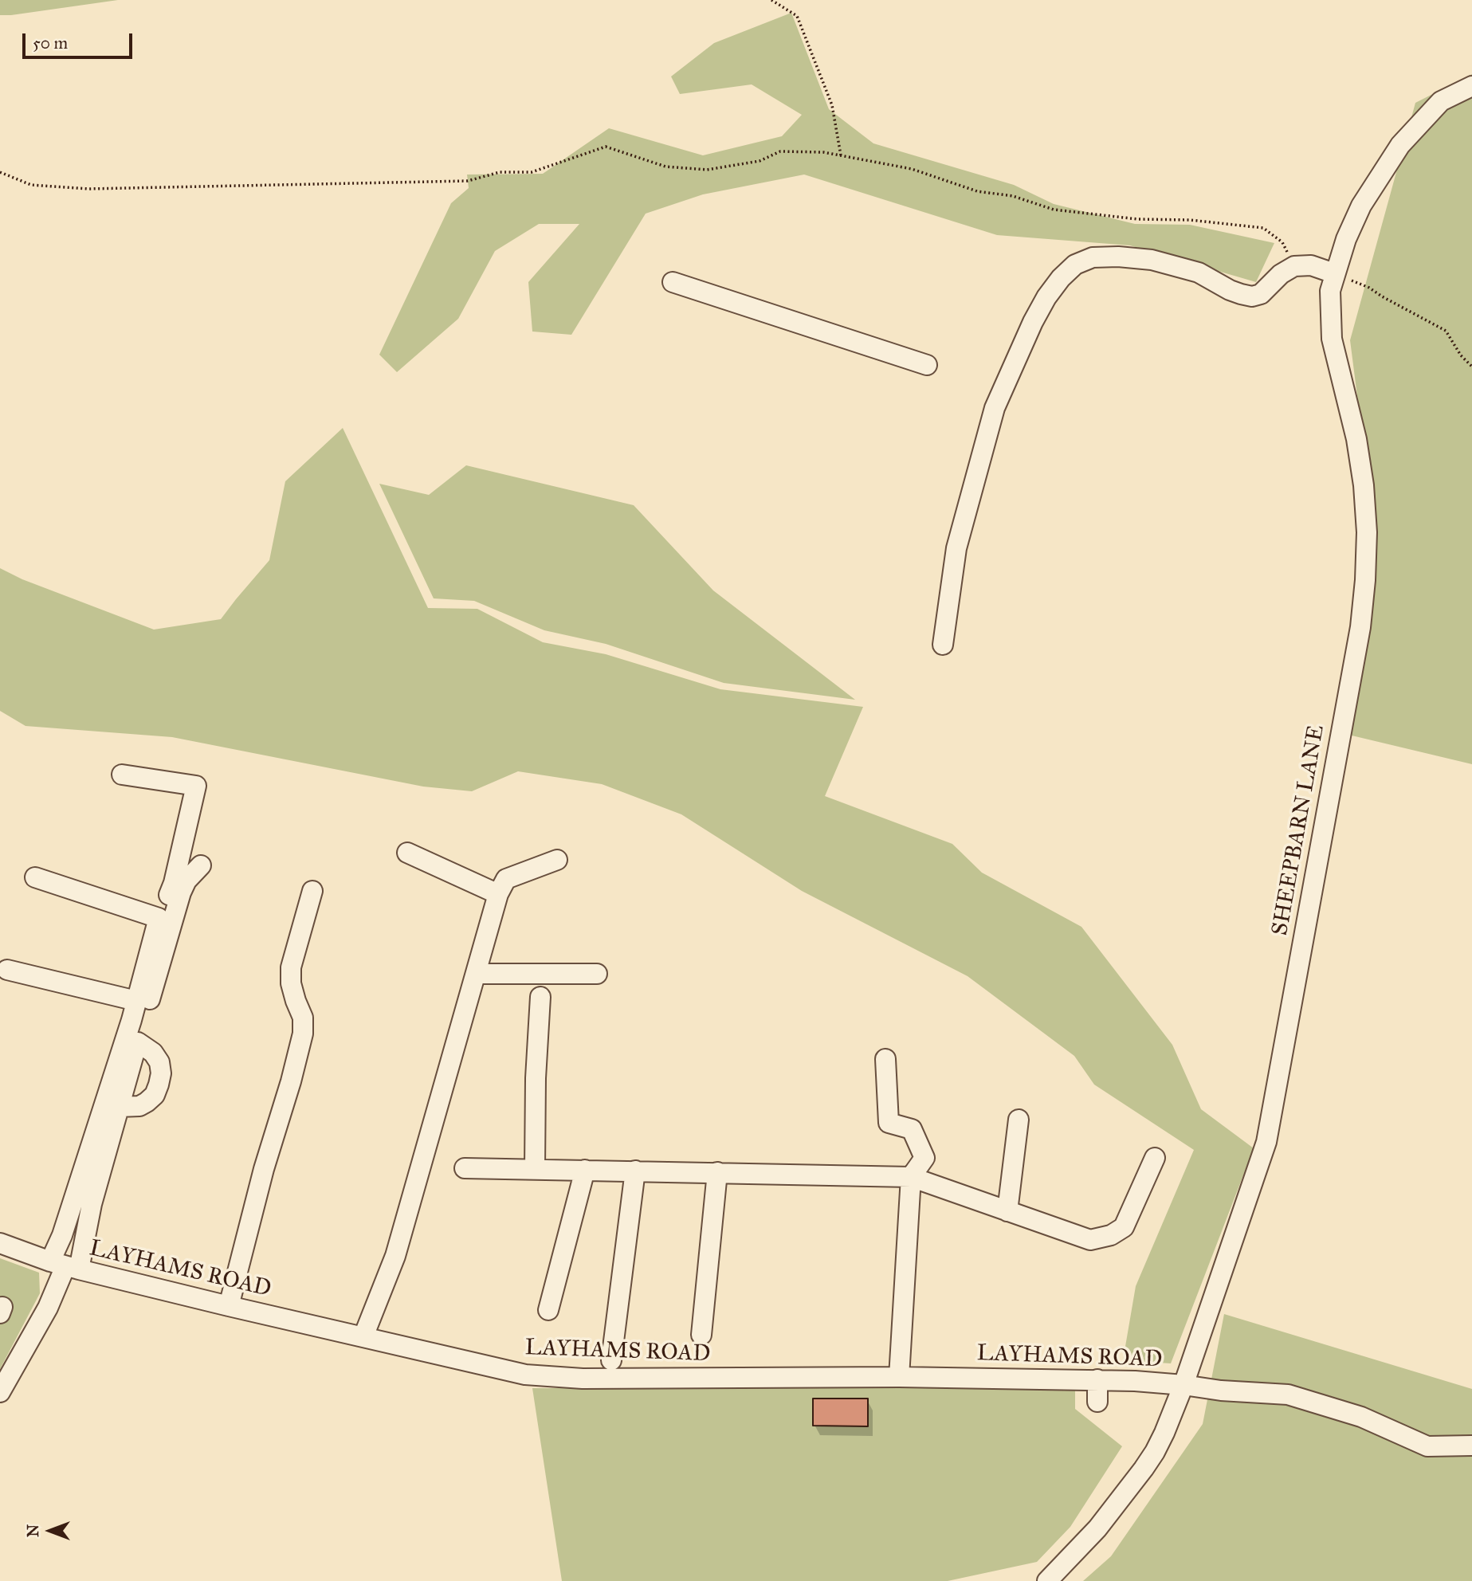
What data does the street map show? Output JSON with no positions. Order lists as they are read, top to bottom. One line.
{"streets":{"street":["SHEEPBARN LANE","LAYHAMS ROAD"]},"crossings":[["SHEEPBARN LANE","LAYHAMS ROAD"]],"scale_bar":"50 m","north":"left"}
